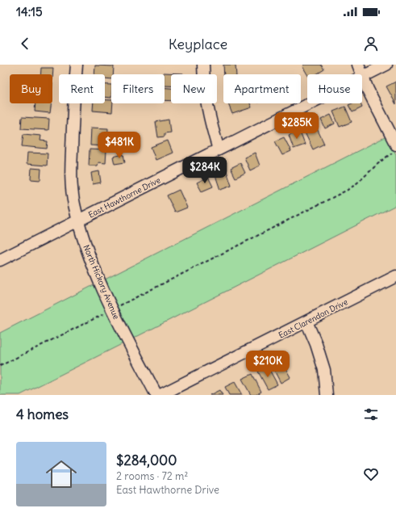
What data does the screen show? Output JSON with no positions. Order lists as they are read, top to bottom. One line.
{"streets":{"street":["East Hawthorne Drive","North Hickory Avenue","East Clarendon Drive"]},"crossings":[["East Hawthorne Drive","North Hickory Avenue"]],"page":{"status":"14:15","header":"Keyplace","chip":["Buy","Rent","Filters","New","Apartment","House"],"price":["$285K","$481K","$284K","$210K"],"heading":"4 homes","list":[{"name":"$284,000","note":"2 rooms · 72 m² · East Hawthorne Drive"}]}}
